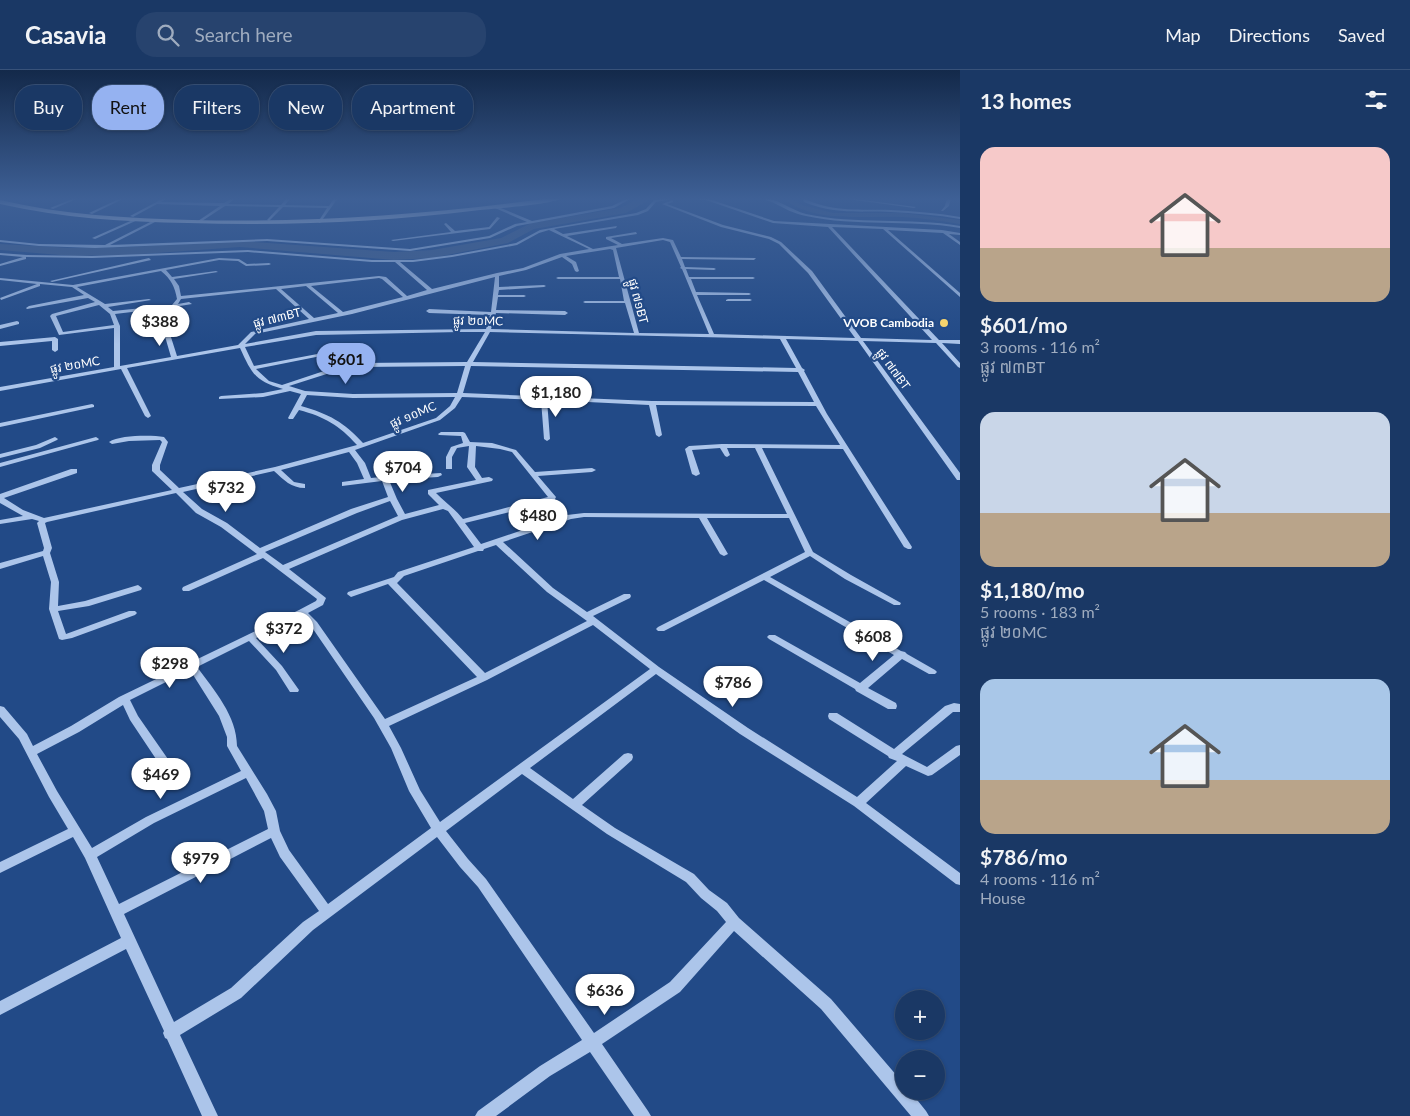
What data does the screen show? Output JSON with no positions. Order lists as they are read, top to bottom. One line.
{"streets":{"street":["ផ្លូវ ៧១BT","ផ្លូវ ៧៣BT","ផ្លូវ ២០MC","ផ្លូវ ៧៧BT","ផ្លូវ ១០MC"]},"crossings":[["ផ្លូវ ៧១BT","ផ្លូវ ២០MC"],["ផ្លូវ ៧៣BT","ផ្លូវ ២០MC"],["ផ្លូវ ៧៣BT","ផ្លូវ ១០MC"],["ផ្លូវ ២០MC","ផ្លូវ ៧៧BT"],["ផ្លូវ ២០MC","ផ្លូវ ១០MC"]],"places":["VVOB Cambodia"],"page":{"header":"Casavia","search":"Search here","nav":["Map","Directions","Saved"],"heading":"13 homes","chip":["Buy","Rent","Filters","New","Apartment"],"list":[{"name":"$601/mo","note":"3 rooms · 116 m² · ផ្លូវ ៧៣BT"},{"name":"$1,180/mo","note":"5 rooms · 183 m² · ផ្លូវ ២០MC"},{"name":"$786/mo","note":"4 rooms · 116 m² · House"}],"price":["$388","$601","$1,180","$704","$732","$480","$372","$608","$298","$786","$469","$979","$636"],"map_buttons":["+","−"]}}
